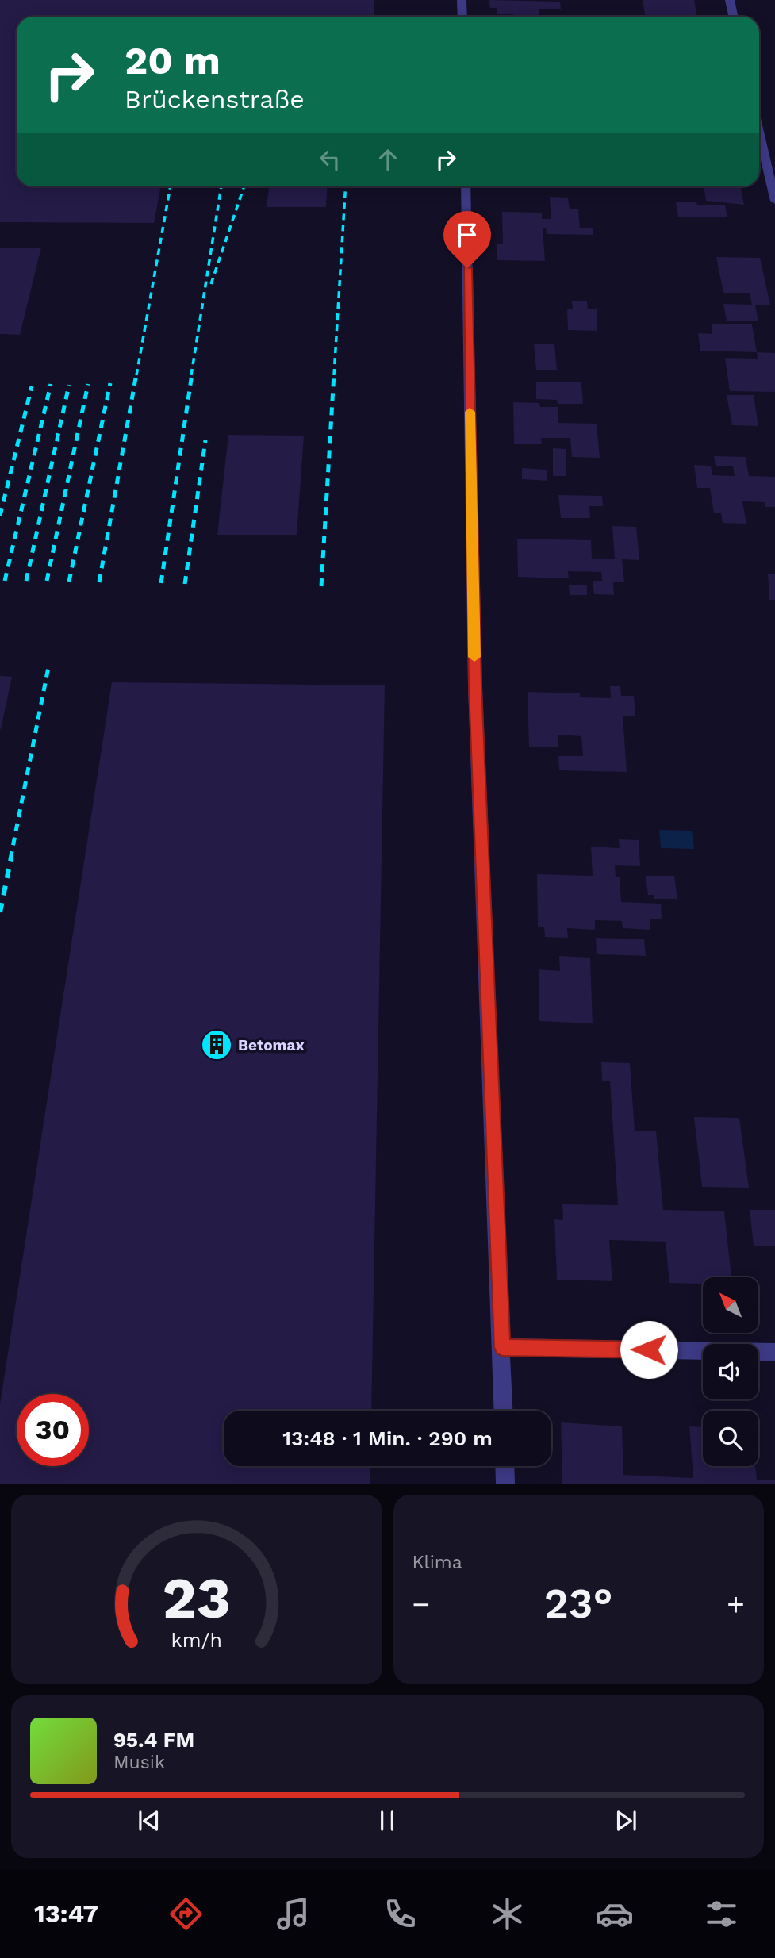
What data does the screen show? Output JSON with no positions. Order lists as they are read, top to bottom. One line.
{"places":{"building":["Betomax"]},"north":"top left","page":{"turn":["20 m","Brückenstraße"],"limit":"30","trip":"13:48 · 1 Min. · 290 m","tile":"Klima","heat":["−","23°","+"],"song":["95.4 FM","Musik"],"tabs":"13:47","gauge":["23","km/h"]}}
